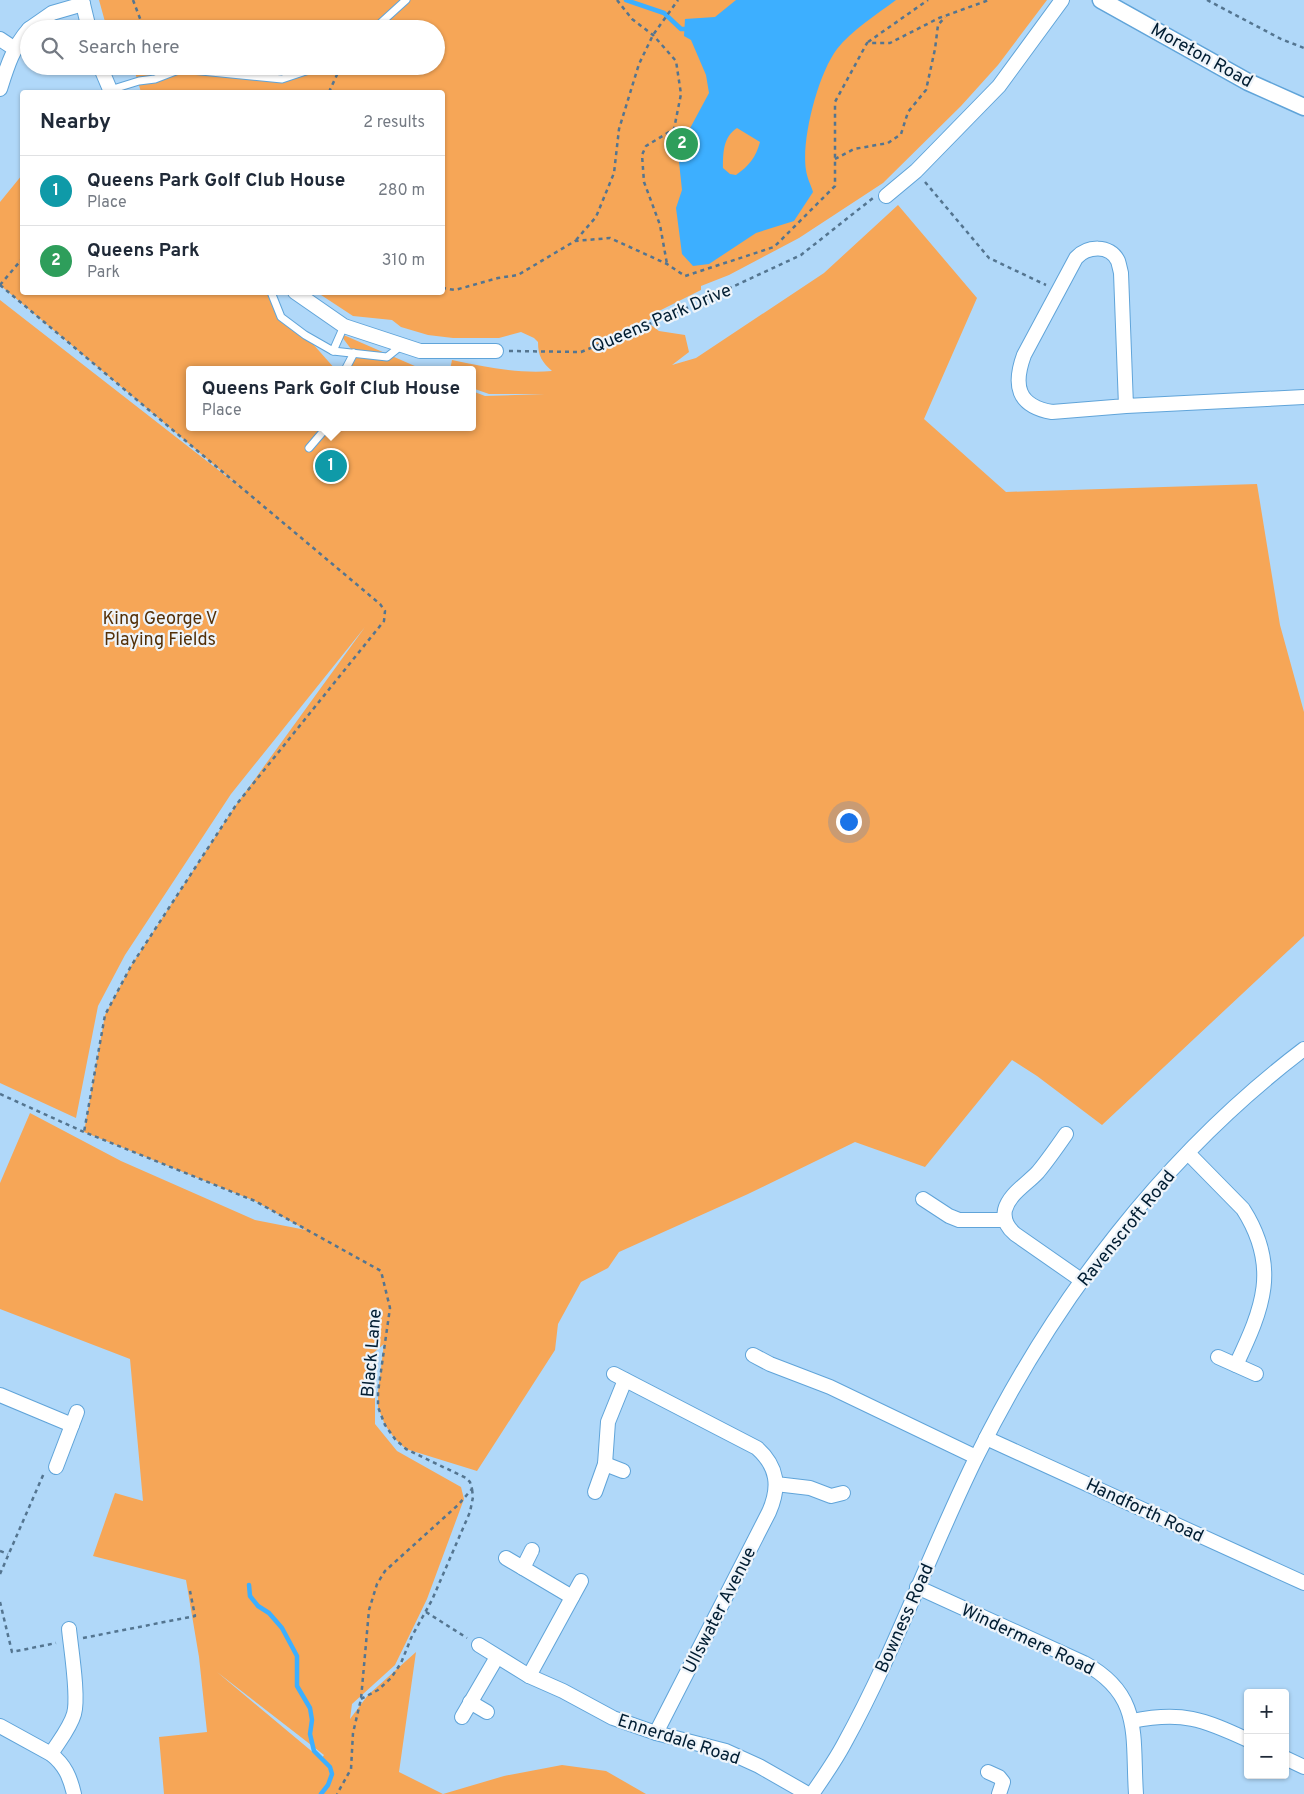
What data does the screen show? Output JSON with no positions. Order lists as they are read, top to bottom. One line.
{"streets":{"street":["Moreton Road","Ravenscroft Road","Handforth Road","Ullswater Avenue","Bowness Road","Windermere Road","Ennerdale Road"],"path":["Queens Park Drive","Black Lane"]},"crossings":[["Ravenscroft Road","Handforth Road"],["Ravenscroft Road","Bowness Road"],["Handforth Road","Bowness Road"],["Ullswater Avenue","Ennerdale Road"],["Bowness Road","Windermere Road"]],"parks":["King George V Playing Fields"],"page":{"search":"Search here","heading":["Nearby","2 results"],"pins":["2","1"],"list":[{"mark":"1","name":"Queens Park Golf Club House","note":"Place","value":"280 m"},{"mark":"2","name":"Queens Park","note":"Park","value":"310 m"}],"popup":["Queens Park Golf Club House","Place"],"map_buttons":["+","−"]}}
